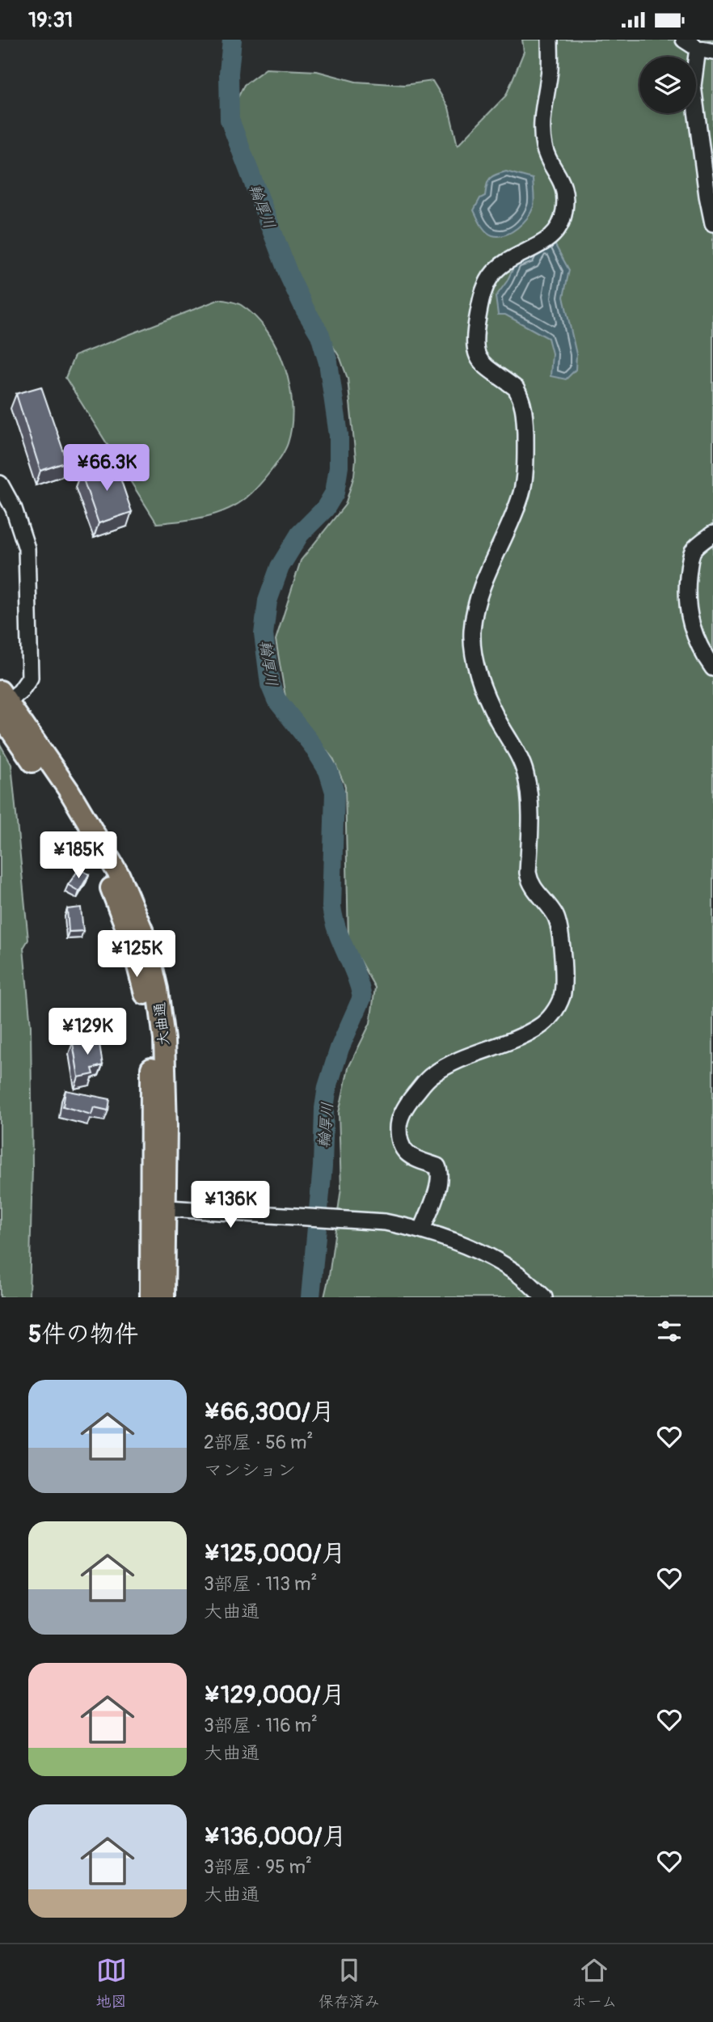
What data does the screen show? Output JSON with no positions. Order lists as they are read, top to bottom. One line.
{"streets":{"main road":["大曲通"]},"water":["輪厚川"],"page":{"status":"19:31","price":["¥66.3K","¥185K","¥125K","¥129K","¥136K"],"heading":"5件の物件","list":[{"name":"¥66,300/月","note":"2部屋 · 56 m² · マンション"},{"name":"¥125,000/月","note":"3部屋 · 113 m² · 大曲通"},{"name":"¥129,000/月","note":"3部屋 · 116 m² · 大曲通"},{"name":"¥136,000/月","note":"3部屋 · 95 m² · 大曲通"}],"tabs":["地図","保存済み","ホーム"]}}
